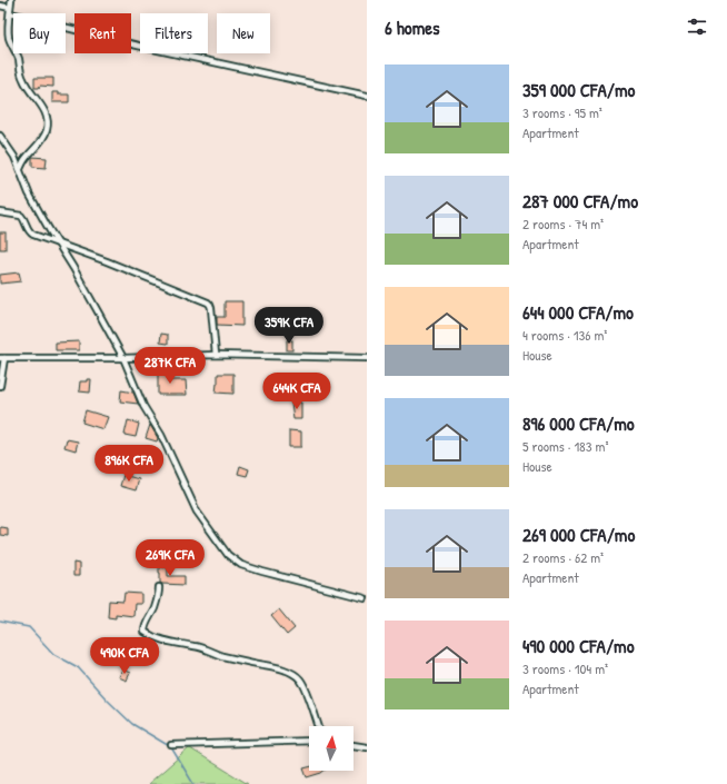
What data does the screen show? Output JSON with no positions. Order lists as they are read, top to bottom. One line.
{"north":"top","page":{"heading":"6 homes","chip":["Buy","Rent","Filters","New"],"list":[{"name":"359 000 CFA/mo","note":"3 rooms · 95 m² · Apartment"},{"name":"287 000 CFA/mo","note":"2 rooms · 74 m² · Apartment"},{"name":"644 000 CFA/mo","note":"4 rooms · 136 m² · House"},{"name":"896 000 CFA/mo","note":"5 rooms · 183 m² · House"},{"name":"269 000 CFA/mo","note":"2 rooms · 62 m² · Apartment"},{"name":"490 000 CFA/mo","note":"3 rooms · 104 m² · Apartment"}],"price":["359K CFA","287K CFA","644K CFA","896K CFA","269K CFA","490K CFA"]}}
